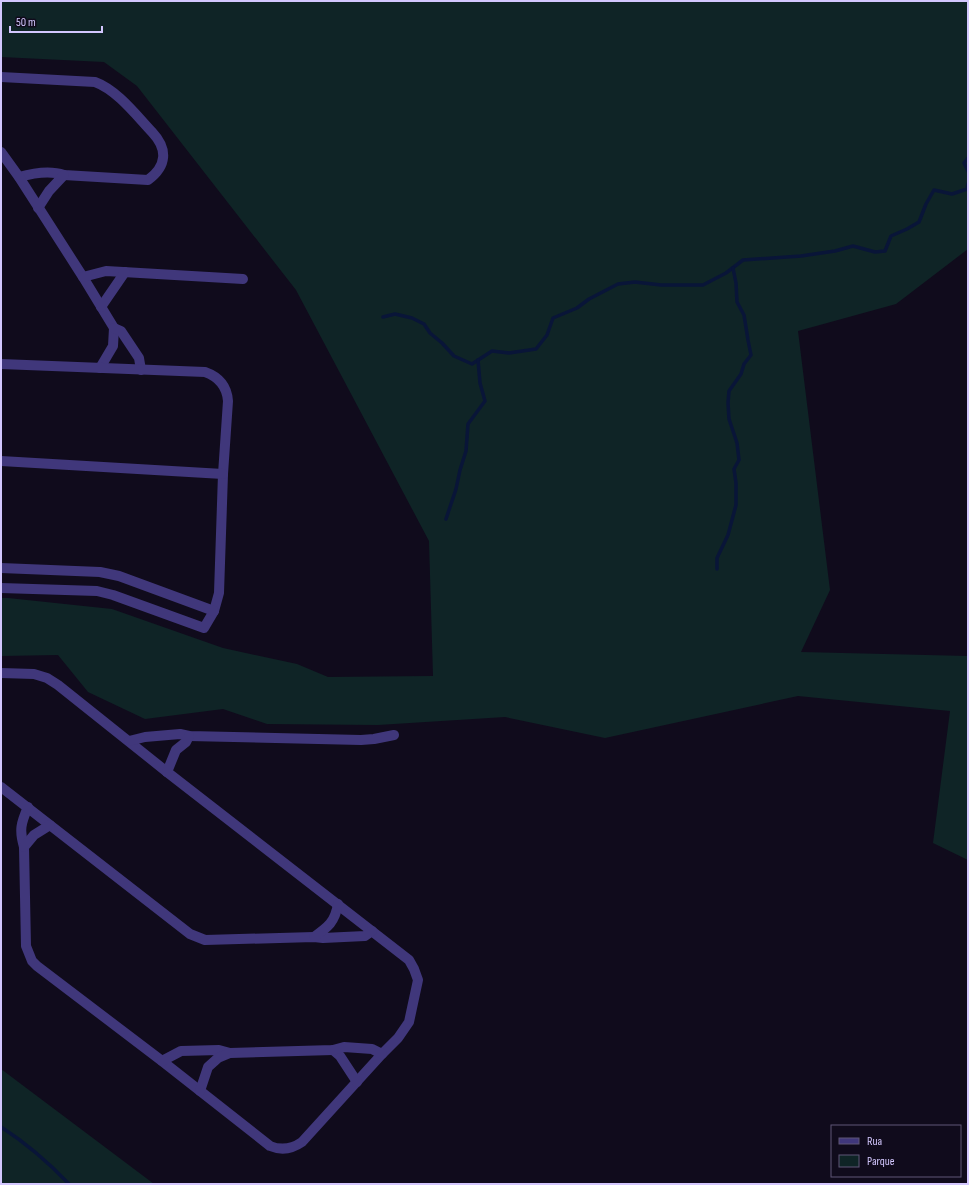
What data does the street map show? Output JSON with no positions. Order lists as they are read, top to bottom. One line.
{"legend":["Rua","Parque"],"scale_bar":"50 m"}
